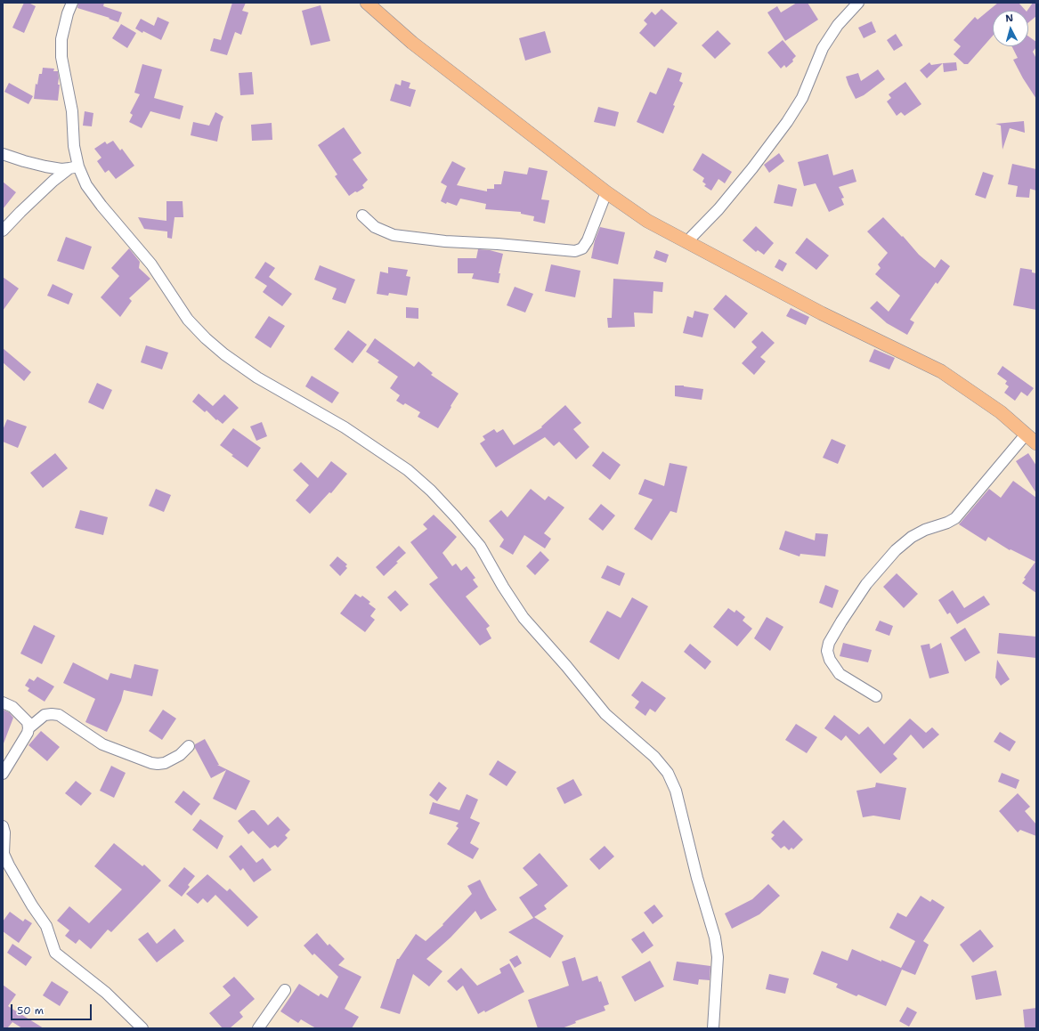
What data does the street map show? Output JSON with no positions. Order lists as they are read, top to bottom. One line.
{"scale_bar":"50 m","north":"top"}
